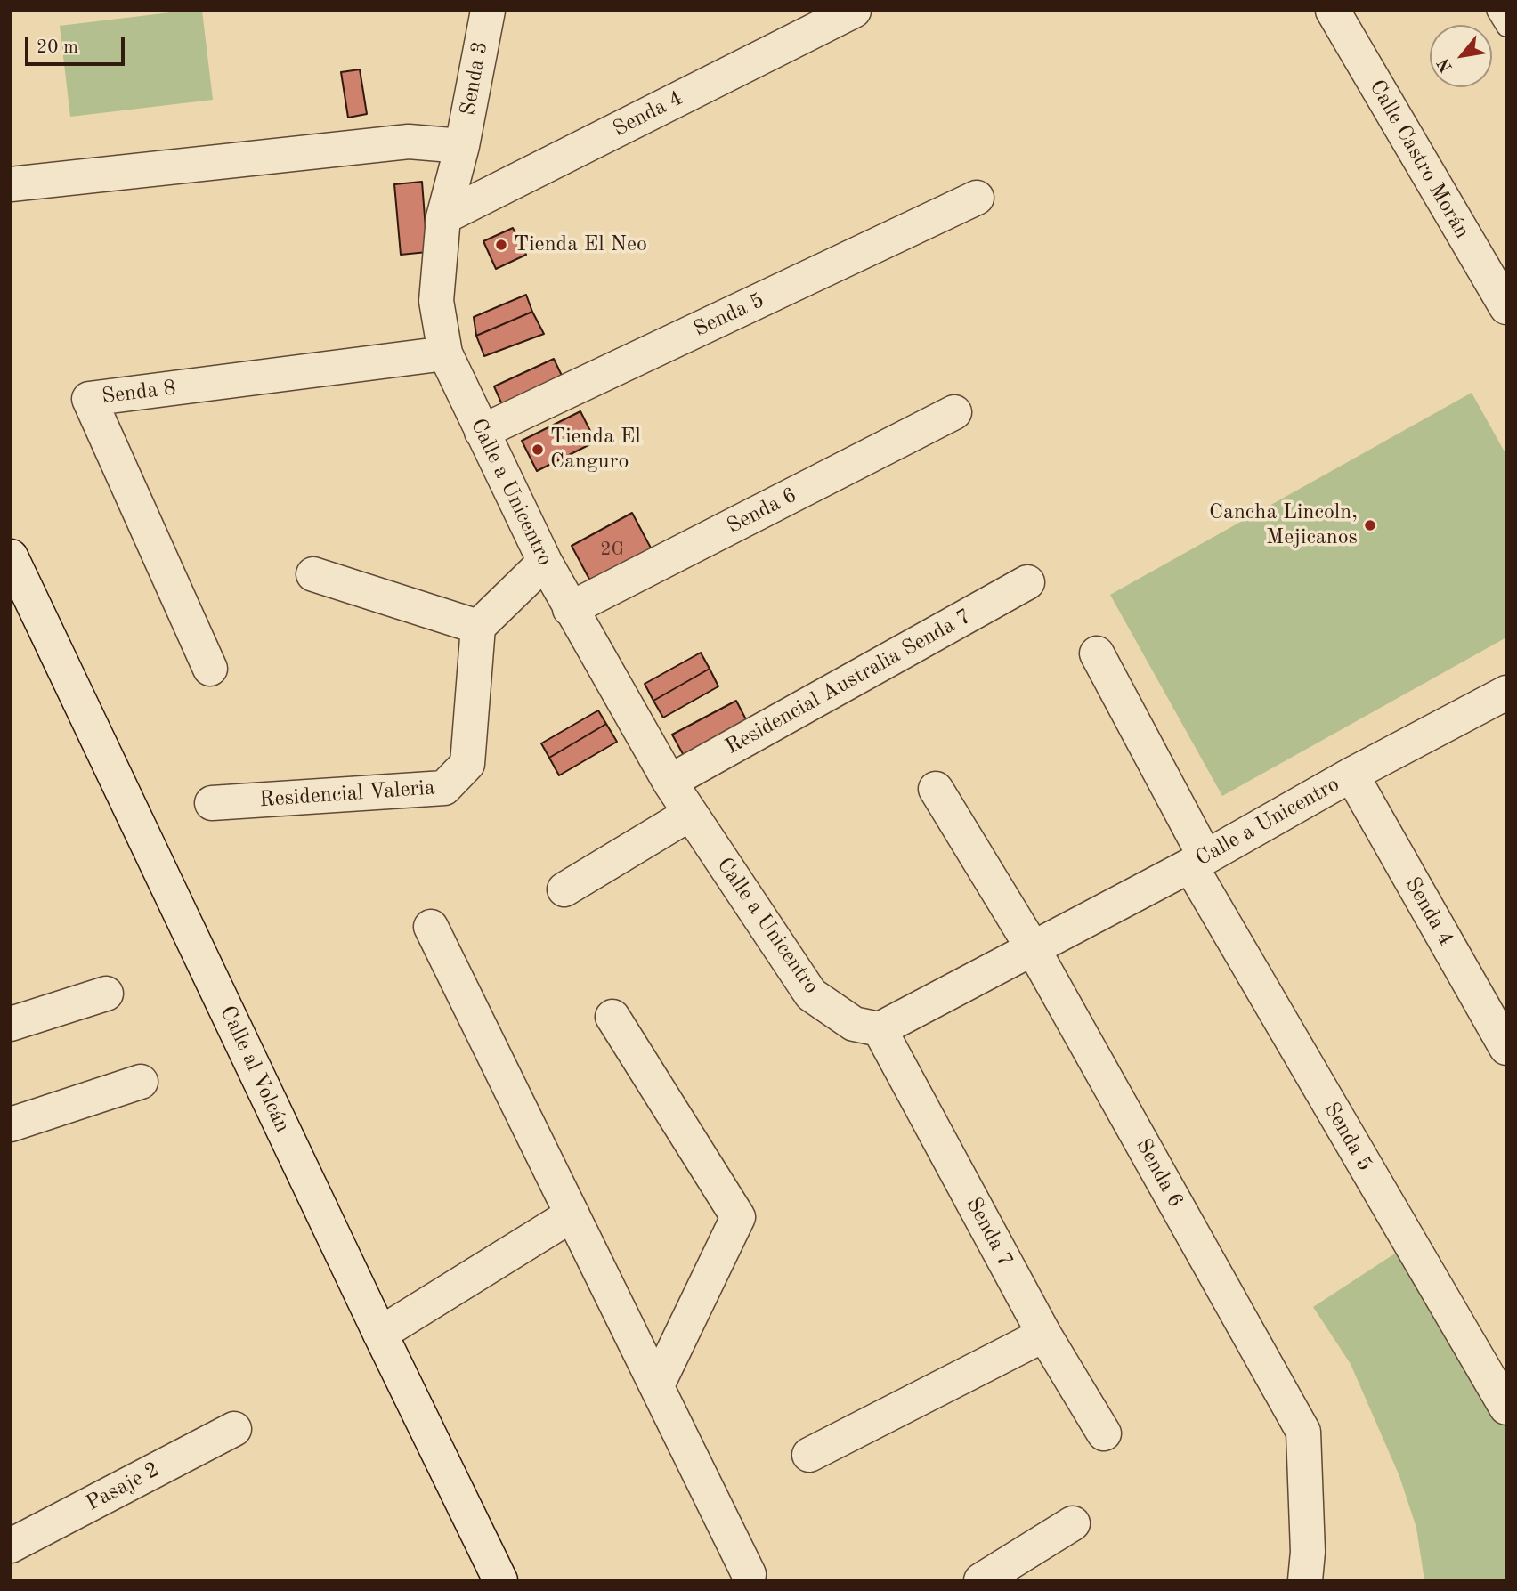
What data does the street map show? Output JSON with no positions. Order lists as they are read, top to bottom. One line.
{"streets":{"street":["Senda 3","Senda 4","Calle Castro Morán","Senda 5","Senda 8","Calle a Unicentro","Senda 6","Residencial Australia Senda 7","Residencial Valeria","Calle al Volcán","Senda 7","Pasaje 2"]},"crossings":[["Senda 3","Calle a Unicentro"],["Senda 4","Calle a Unicentro"],["Senda 5","Calle a Unicentro"],["Senda 8","Calle a Unicentro"],["Calle a Unicentro","Senda 6"],["Calle a Unicentro","Residencial Australia Senda 7"],["Calle a Unicentro","Senda 7"]],"places":["Tienda El Neo","Tienda El Canguro","Cancha Lincoln, Mejicanos"],"house_numbers":["2G"],"scale_bar":"20 m","north":"bottom left"}
